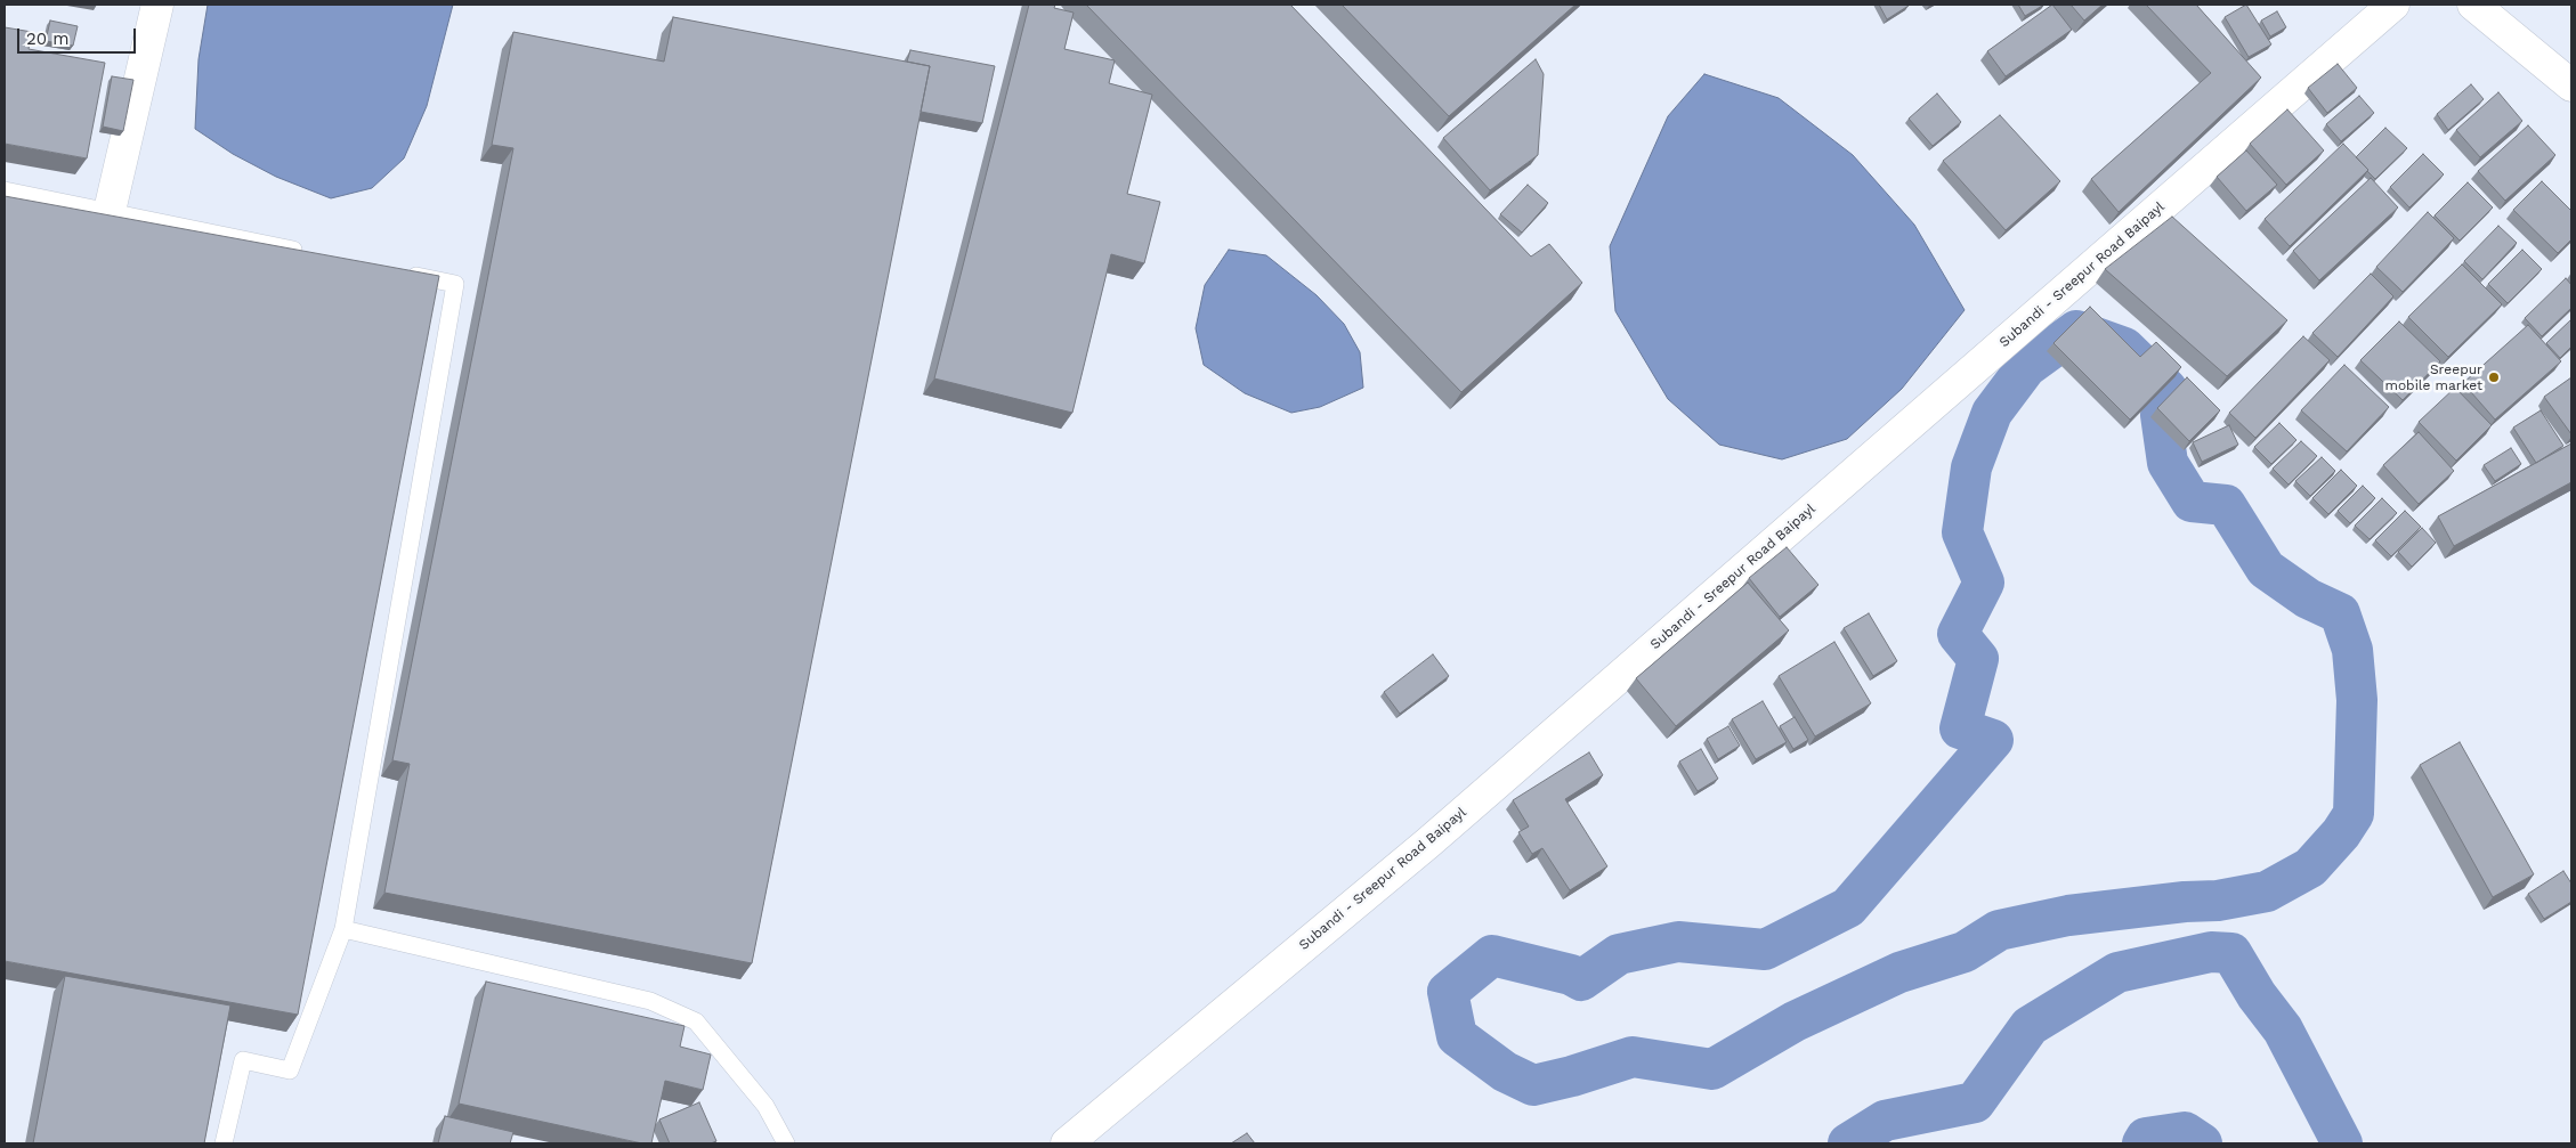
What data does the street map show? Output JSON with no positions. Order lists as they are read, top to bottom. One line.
{"streets":{"main road":["Subandi - Sreepur Road Baipayl"]},"places":["Sreepur mobile market"],"scale_bar":"20 m"}
